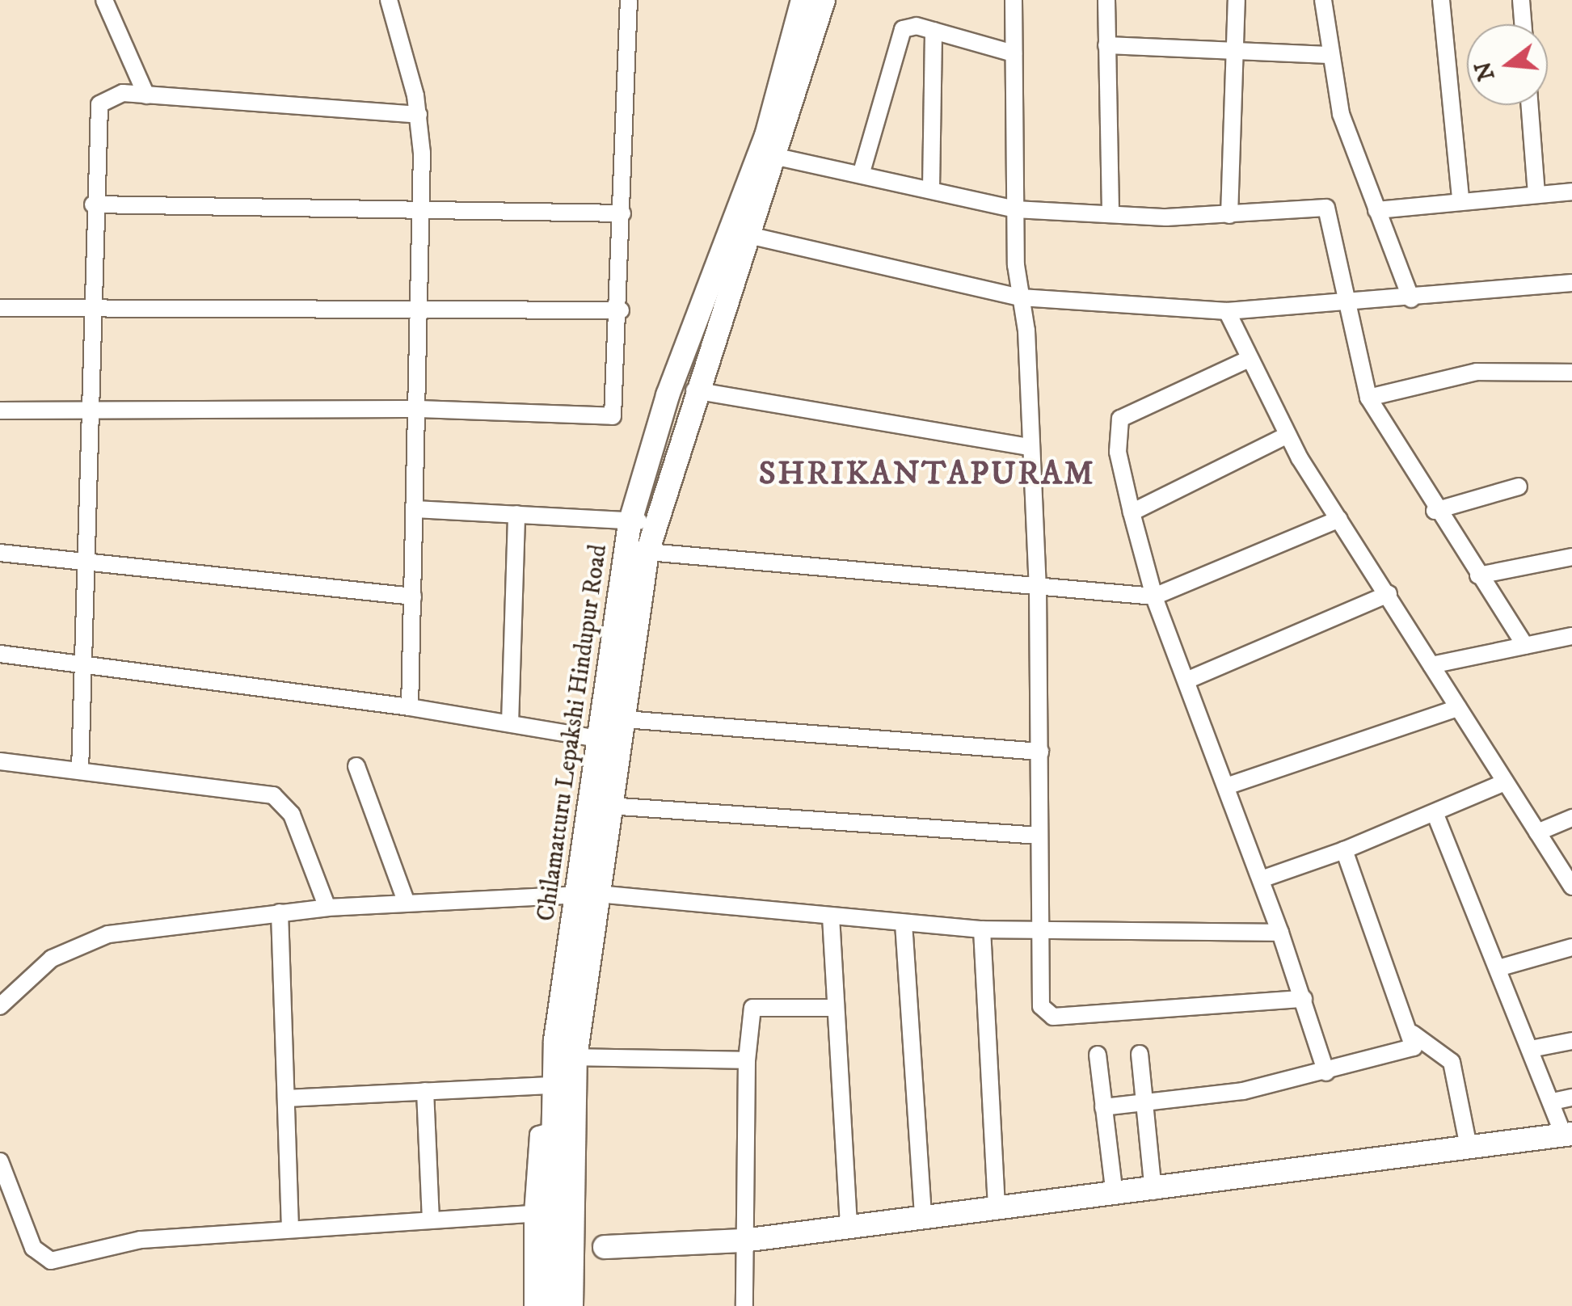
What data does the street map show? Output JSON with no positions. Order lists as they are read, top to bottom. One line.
{"streets":{"street":["Chilamatturu Lepakshi Hindupur Road"]},"districts":["SHRIKANTAPURAM"],"north":"left"}
